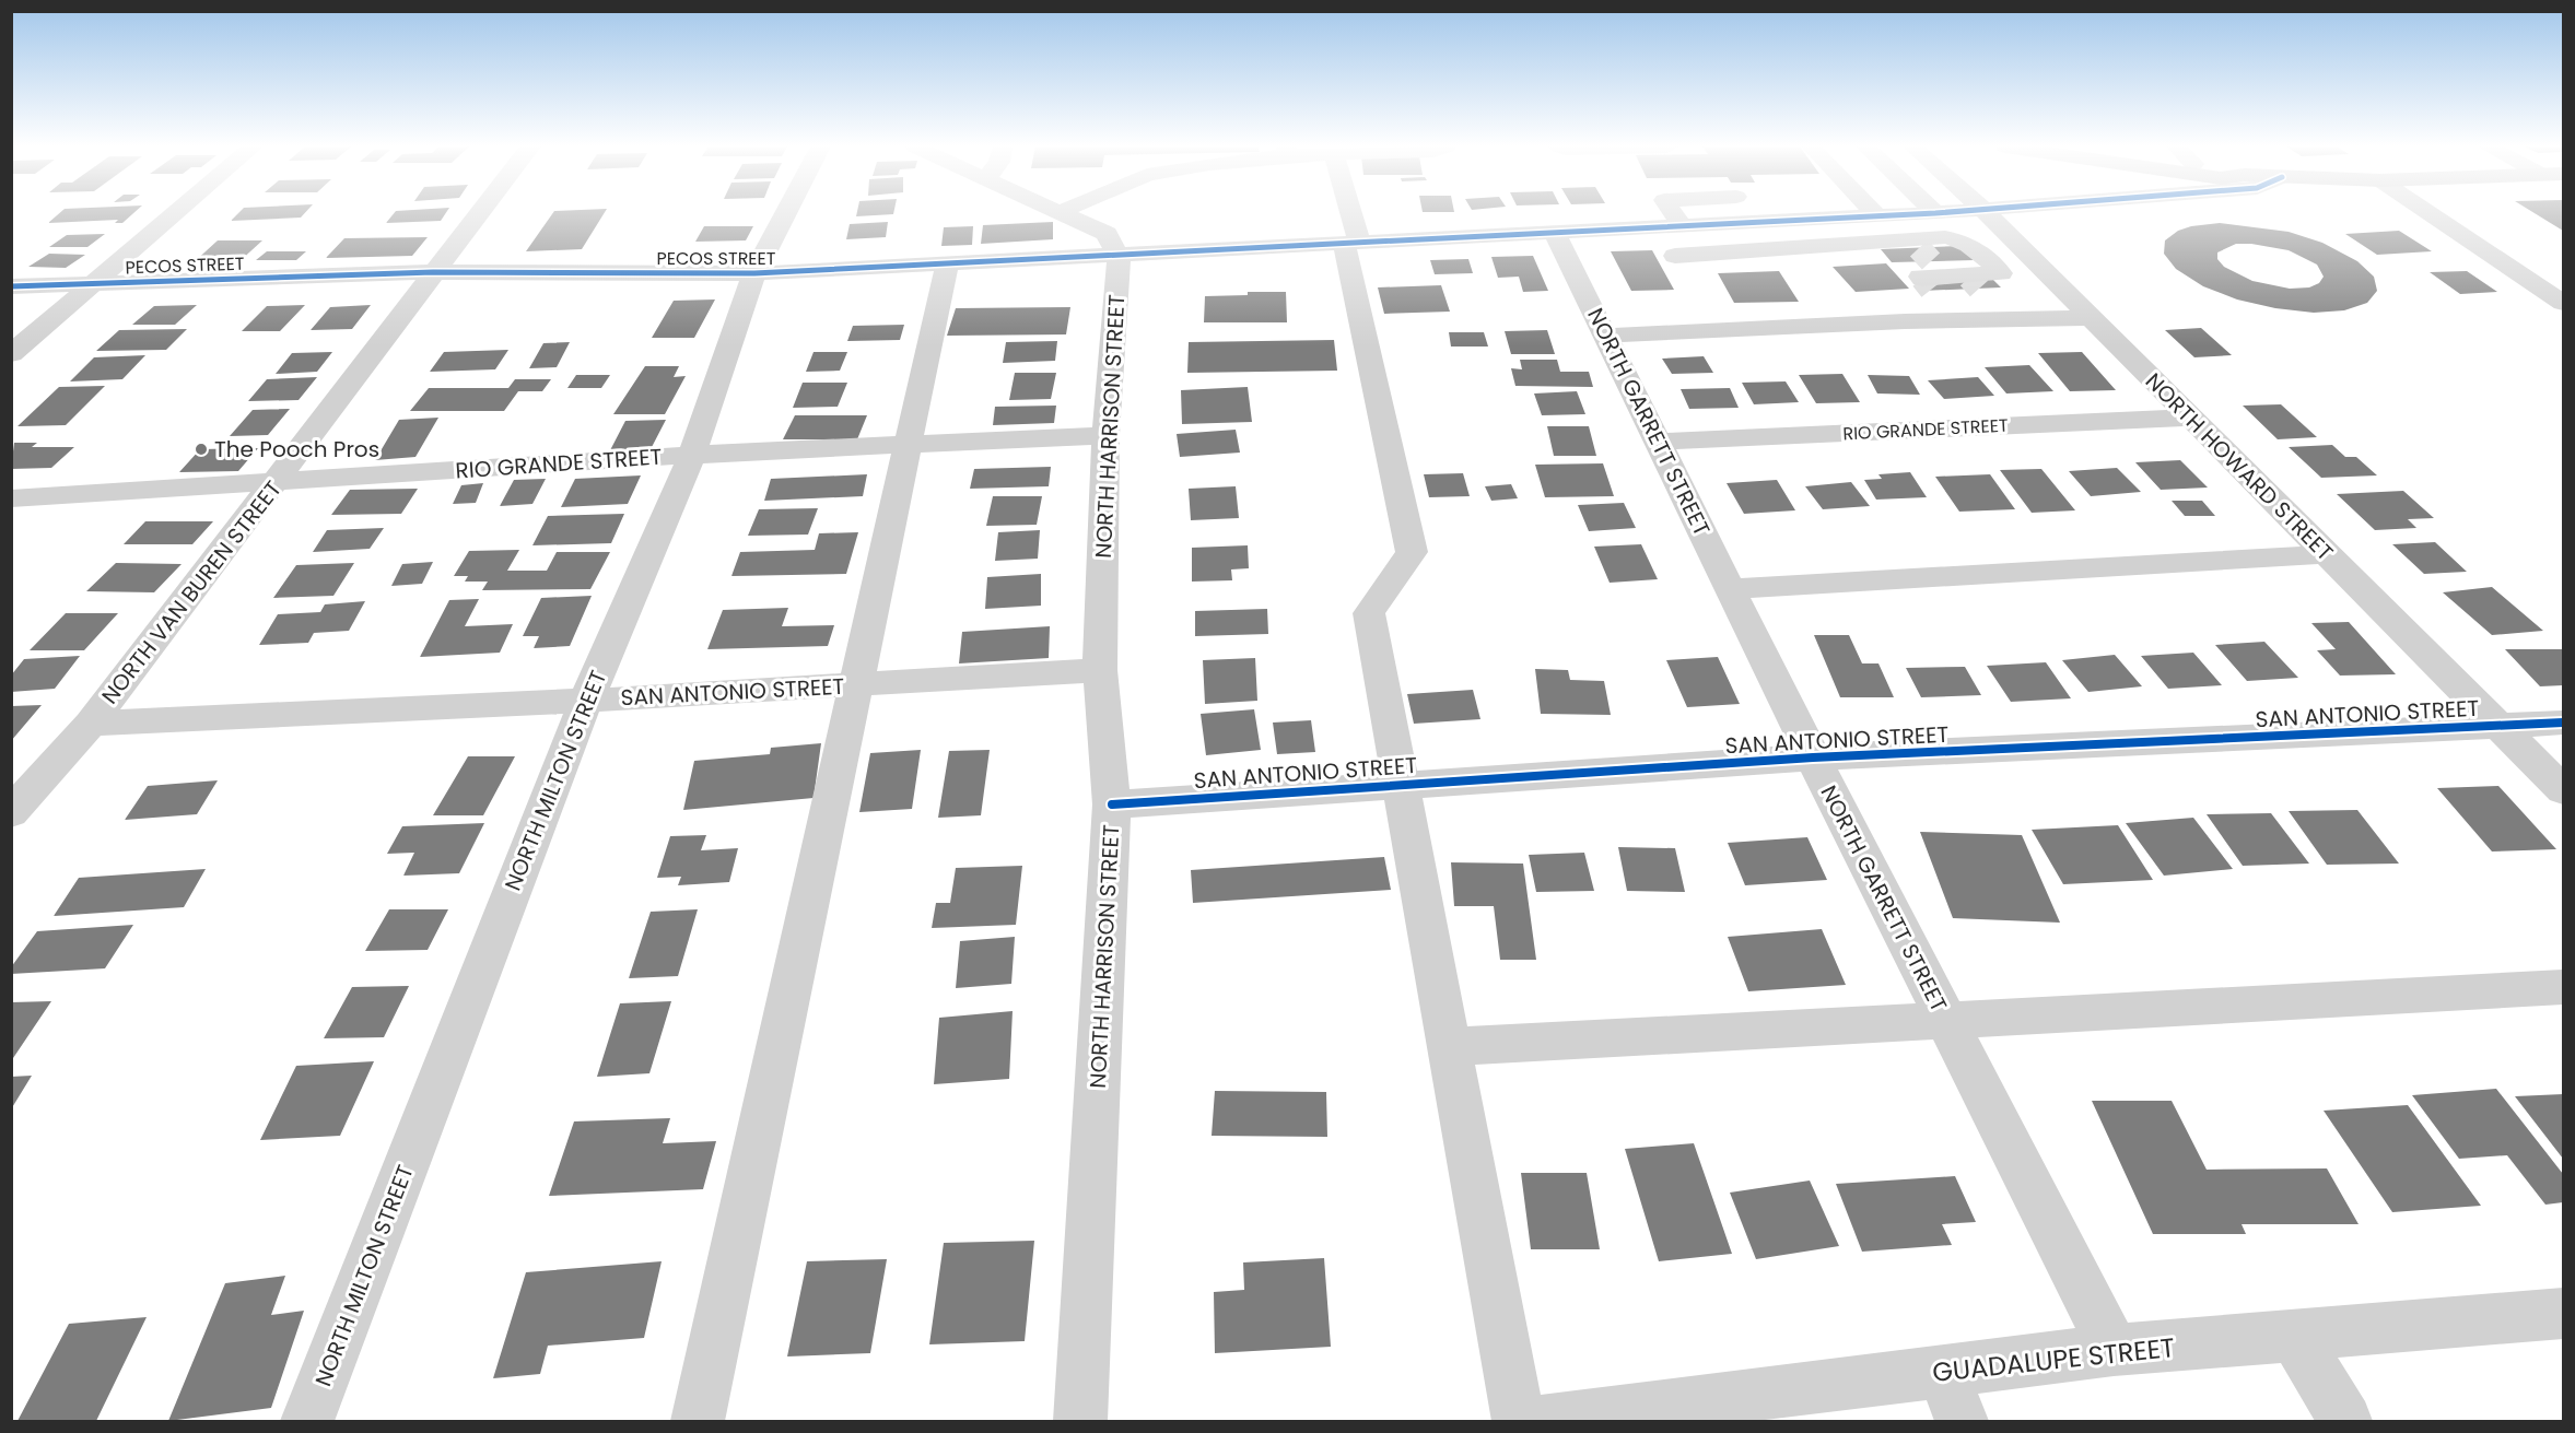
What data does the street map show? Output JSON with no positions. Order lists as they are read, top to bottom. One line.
{"streets":{"street":["PECOS STREET","NORTH GARRETT STREET","NORTH HARRISON STREET","RIO GRANDE STREET","NORTH HOWARD STREET","NORTH VAN BUREN STREET","SAN ANTONIO STREET","NORTH MILTON STREET","GUADALUPE STREET"]},"crossings":[["PECOS STREET","NORTH GARRETT STREET"],["PECOS STREET","NORTH HARRISON STREET"],["PECOS STREET","NORTH VAN BUREN STREET"],["PECOS STREET","NORTH MILTON STREET"],["NORTH GARRETT STREET","RIO GRANDE STREET"],["NORTH GARRETT STREET","SAN ANTONIO STREET"],["NORTH GARRETT STREET","GUADALUPE STREET"],["NORTH HARRISON STREET","RIO GRANDE STREET"],["NORTH HARRISON STREET","SAN ANTONIO STREET"],["RIO GRANDE STREET","NORTH HOWARD STREET"],["RIO GRANDE STREET","NORTH VAN BUREN STREET"],["RIO GRANDE STREET","NORTH MILTON STREET"],["NORTH HOWARD STREET","SAN ANTONIO STREET"],["NORTH VAN BUREN STREET","SAN ANTONIO STREET"],["SAN ANTONIO STREET","NORTH MILTON STREET"]],"places":["The Pooch Pros"]}
